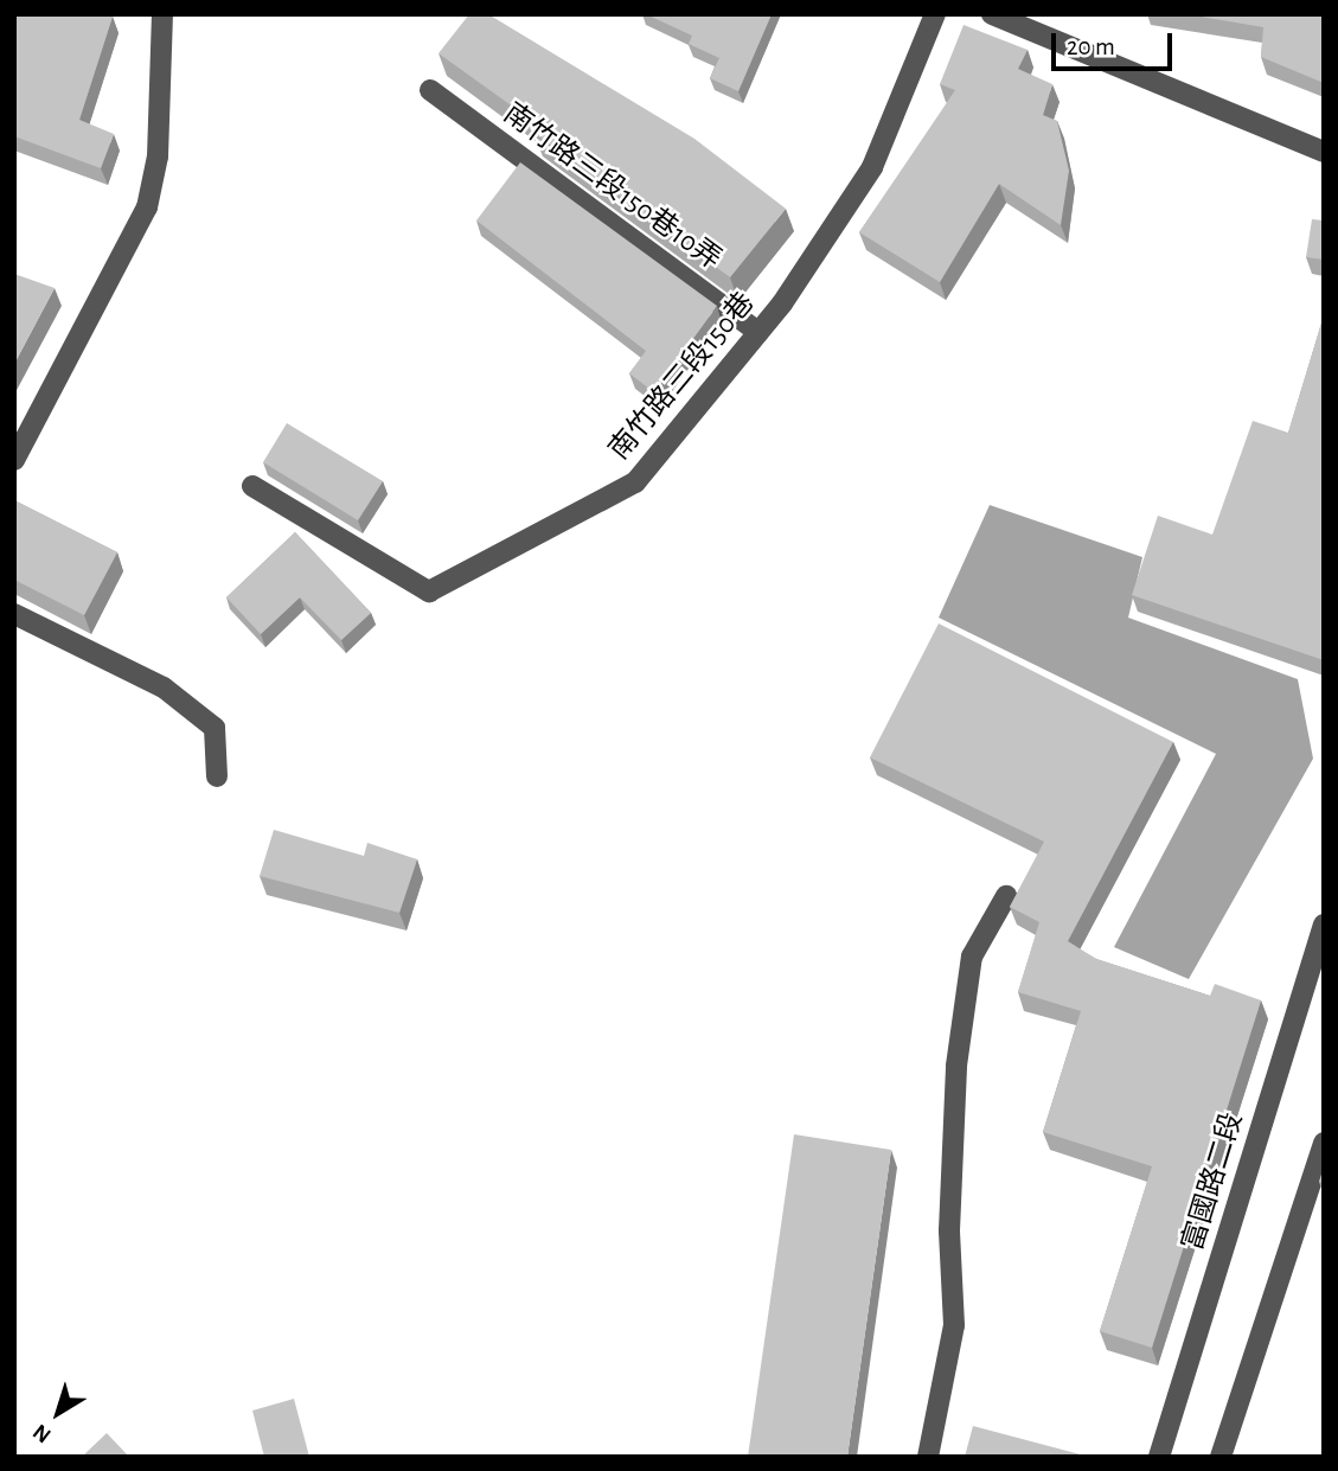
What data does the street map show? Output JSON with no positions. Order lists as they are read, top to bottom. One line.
{"streets":{"street":["南竹路三段150巷10弄","南竹路三段150巷","富國路二段"]},"crossings":[["南竹路三段150巷10弄","南竹路三段150巷"]],"scale_bar":"20 m","north":"bottom left"}
